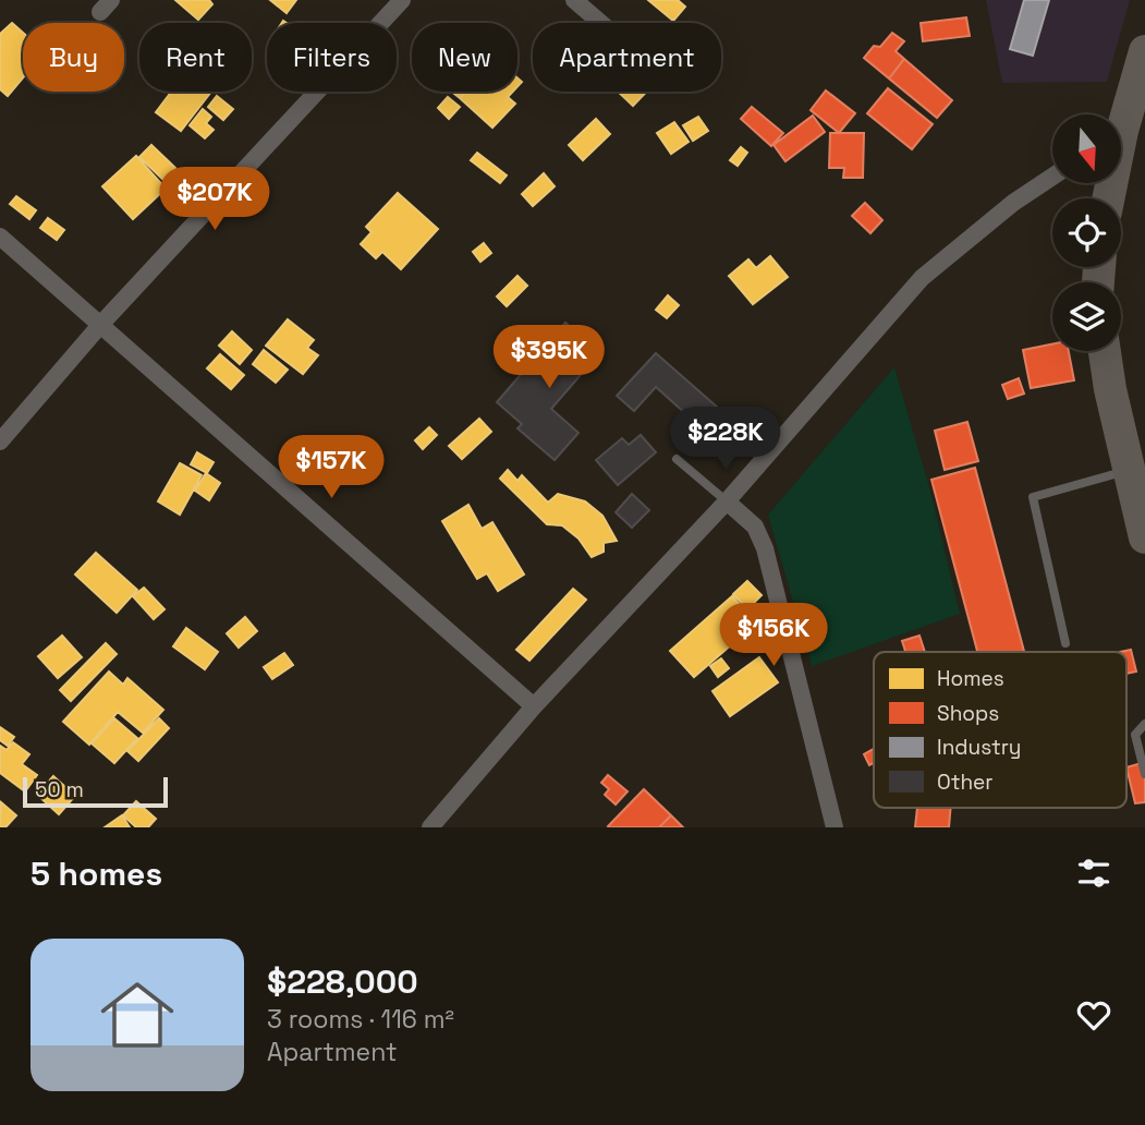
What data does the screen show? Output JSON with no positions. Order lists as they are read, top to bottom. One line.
{"legend":["Homes","Shops","Industry","Other"],"scale_bar":"50 m","north":"bottom","page":{"chip":["Buy","Rent","Filters","New","Apartment"],"price":["$207K","$395K","$228K","$157K","$156K"],"scale":"50 m","heading":"5 homes","list":[{"name":"$228,000","note":"3 rooms · 116 m² · Apartment"}]}}
